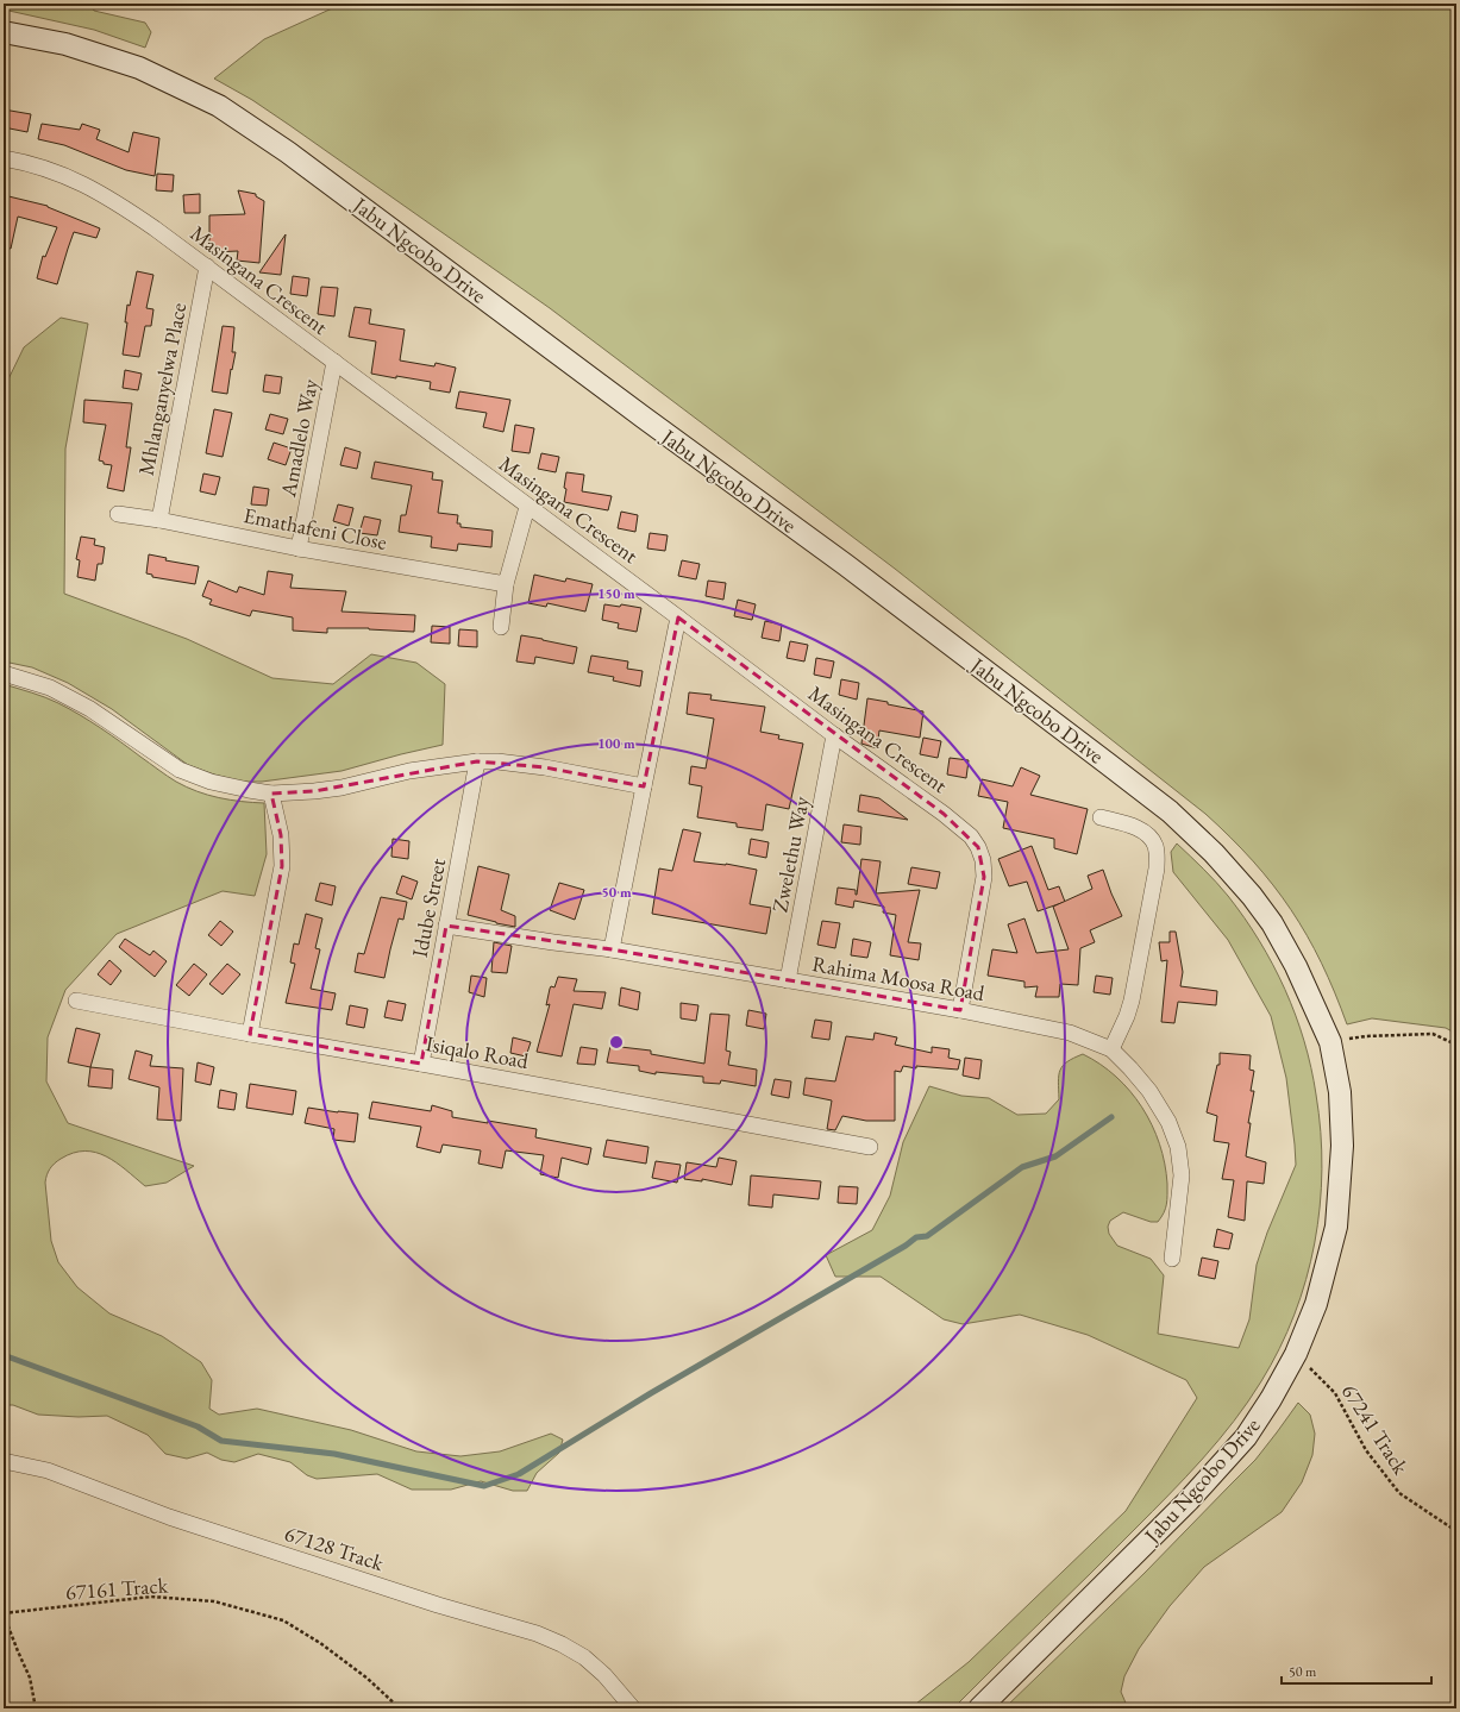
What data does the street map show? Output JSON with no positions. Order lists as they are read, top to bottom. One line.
{"streets":{"main road":["Jabu Ngcobo Drive"],"street":["Masingana Crescent","Mhlanganyelwa Place","Amadlelo Way","Emathafeni Close","Zwelethu Way","Idube Street","Rahima Moosa Road","Isiqalo Road","67128 Track"],"path":["67241 Track","67161 Track"]},"crossings":[["Jabu Ngcobo Drive","67241 Track"],["Masingana Crescent","Mhlanganyelwa Place"],["Masingana Crescent","Amadlelo Way"],["Masingana Crescent","Zwelethu Way"],["Masingana Crescent","Rahima Moosa Road"],["Mhlanganyelwa Place","Emathafeni Close"],["Amadlelo Way","Emathafeni Close"],["Zwelethu Way","Rahima Moosa Road"],["Idube Street","Rahima Moosa Road"],["Idube Street","Isiqalo Road"]],"scale_bar":"50 m","rings":["150 m","100 m","50 m"]}
